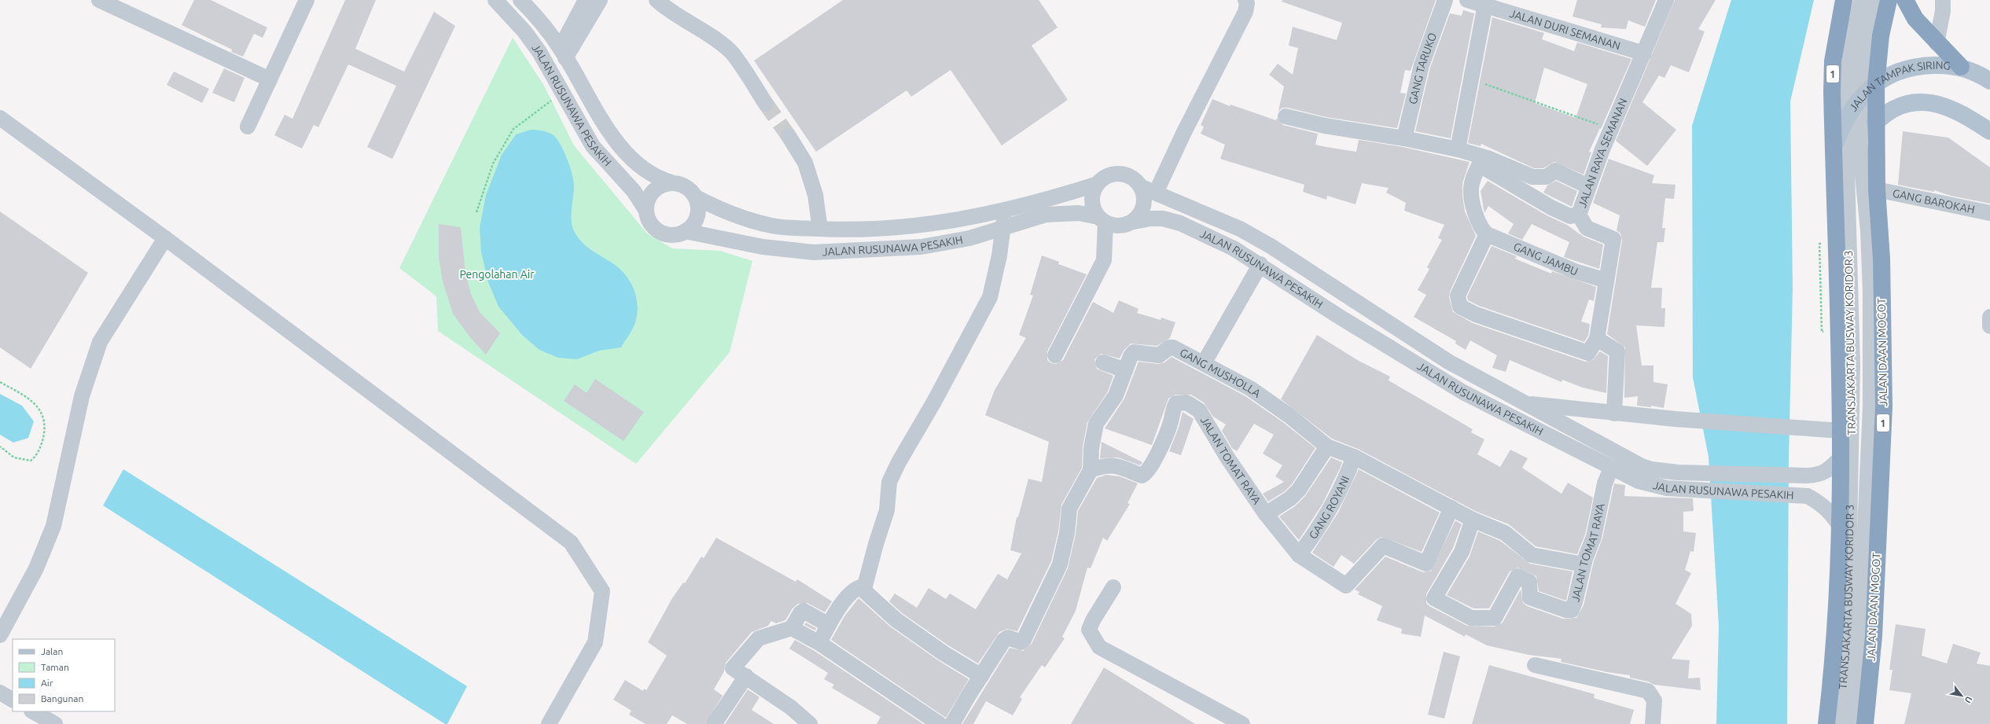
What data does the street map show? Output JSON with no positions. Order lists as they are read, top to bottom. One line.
{"streets":{"highway":["1","JALAN DAAN MOGOT"],"main road":["JALAN TAMPAK SIRING"],"street":["JALAN DURI SEMANAN","GANG TARUKO","JALAN RUSUNAWA PESAKIH","JALAN RAYA SEMANAN","GANG BAROKAH","GANG JAMBU","TRANSJAKARTA BUSWAY KORIDOR 3","GANG MUSHOLLA","JALAN TOMAT RAYA","GANG ROYANI"]},"crossings":[["JALAN DURI SEMANAN","JALAN RAYA SEMANAN"],["1","JALAN TAMPAK SIRING"],["1","JALAN RUSUNAWA PESAKIH"],["JALAN TAMPAK SIRING","TRANSJAKARTA BUSWAY KORIDOR 3"],["JALAN TAMPAK SIRING","JALAN DAAN MOGOT"],["JALAN RUSUNAWA PESAKIH","JALAN TOMAT RAYA"],["JALAN RAYA SEMANAN","GANG JAMBU"],["GANG BAROKAH","JALAN DAAN MOGOT"],["GANG MUSHOLLA","JALAN TOMAT RAYA"],["GANG MUSHOLLA","GANG ROYANI"],["JALAN TOMAT RAYA","GANG ROYANI"]],"parks":["Pengolahan Air"],"legend":["Jalan","Taman","Air","Bangunan"],"north":"bottom right"}
